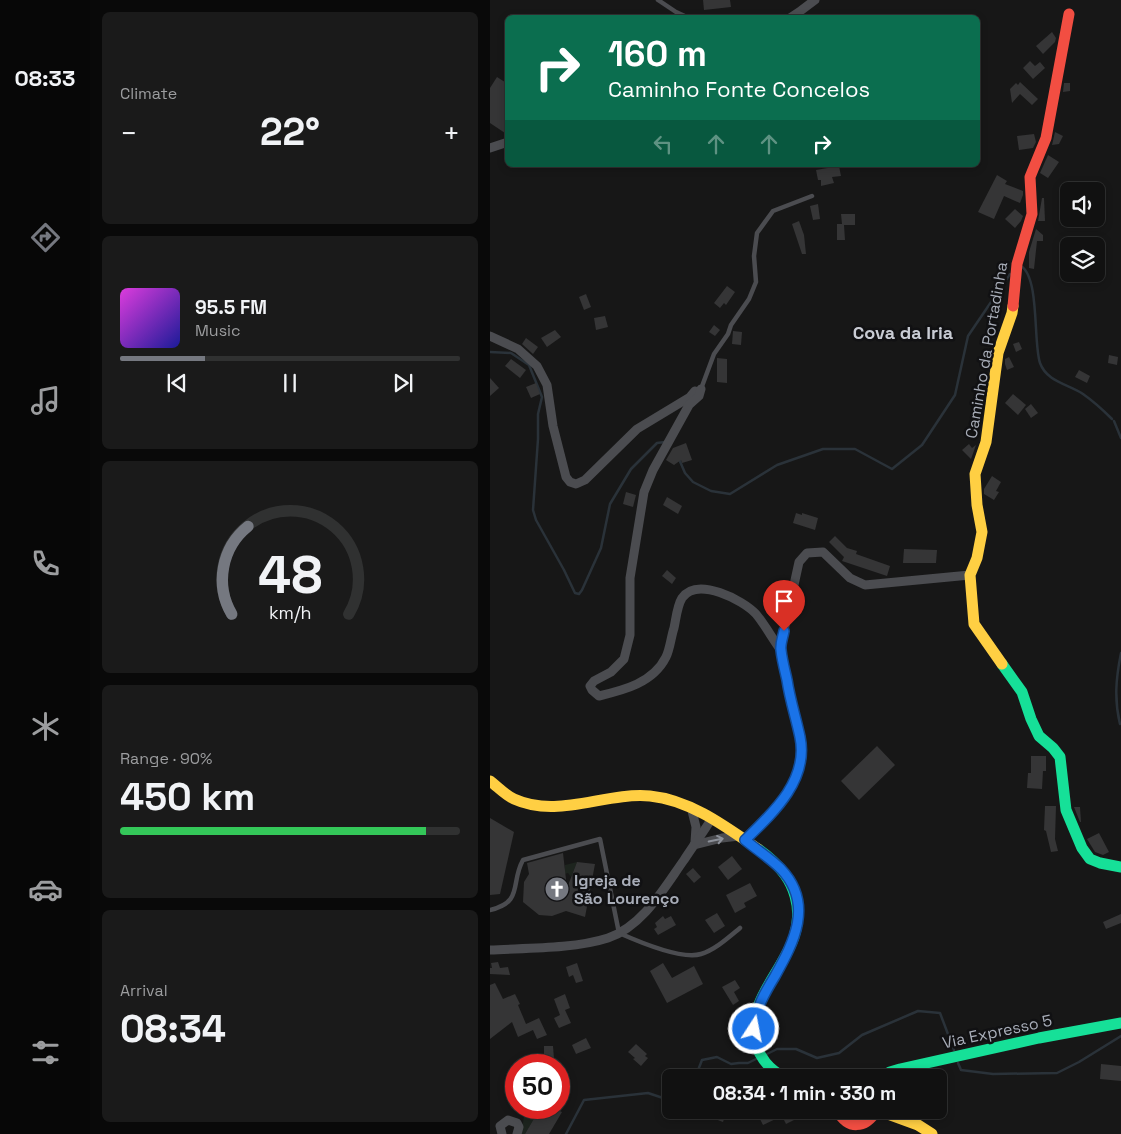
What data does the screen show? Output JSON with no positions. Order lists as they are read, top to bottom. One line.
{"streets":{"street":["Caminho da Portadinha","Via Expresso 5"]},"districts":["Cova da Iria"],"places":{"church":["Igreja de São Lourenço"]},"page":{"tabs":"08:33","tile":["Climate",["Range · 90%","450 km"],["Arrival","08:34"]],"turn":["160 m","Caminho Fonte Concelos"],"heat":["−","22°","+"],"song":["95.5 FM","Music"],"limit":"50","trip":"08:34 · 1 min · 330 m","gauge":["48","km/h"]}}
